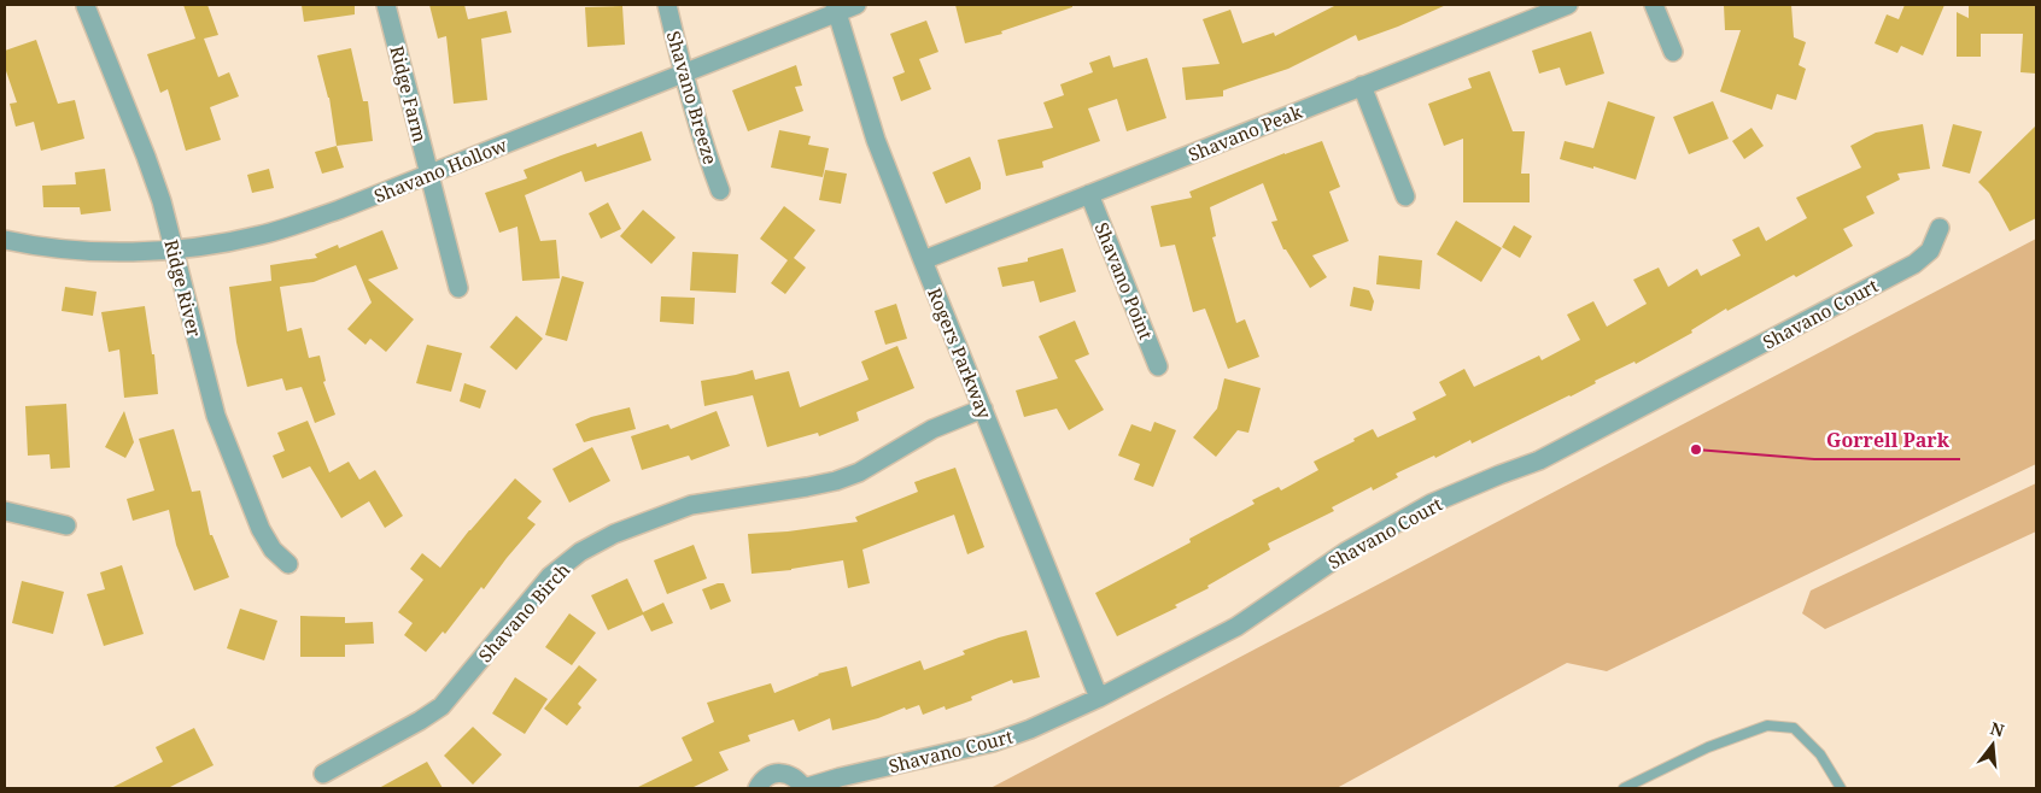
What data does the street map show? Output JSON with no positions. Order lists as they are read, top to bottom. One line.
{"streets":{"street":["Ridge Farm","Shavano Breeze","Shavano Peak","Shavano Hollow","Shavano Point","Ridge River","Shavano Court","Rogers Parkway","Shavano Birch"]},"crossings":[["Ridge Farm","Shavano Hollow"],["Shavano Breeze","Shavano Hollow"],["Shavano Peak","Shavano Point"],["Shavano Peak","Rogers Parkway"],["Shavano Hollow","Ridge River"],["Shavano Hollow","Rogers Parkway"],["Shavano Court","Rogers Parkway"],["Rogers Parkway","Shavano Birch"]],"places":["Gorrell Park"],"north":"top"}
